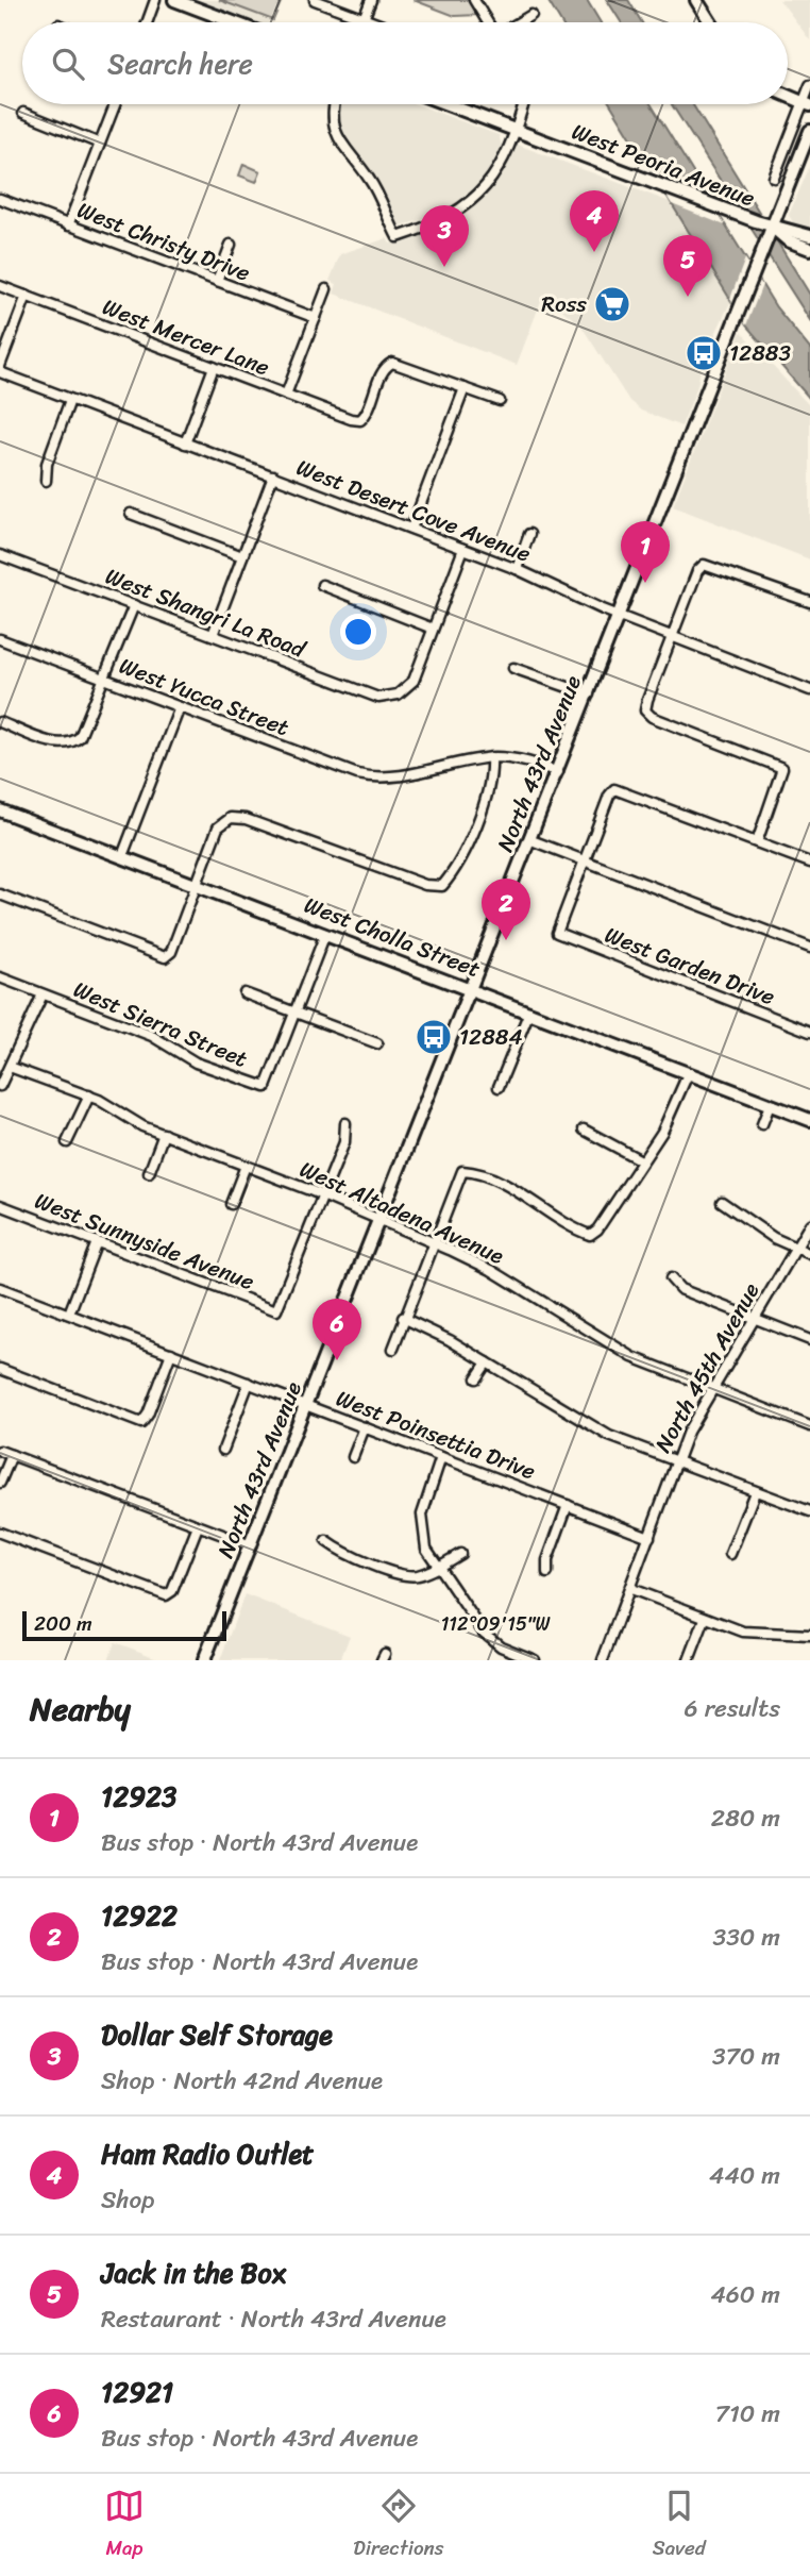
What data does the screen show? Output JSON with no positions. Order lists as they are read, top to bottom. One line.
{"streets":{"main road":["West Peoria Avenue","North 43rd Avenue","West Cholla Street"],"street":["West Christy Drive","West Mercer Lane","West Desert Cove Avenue","West Shangri La Road","West Yucca Street","West Garden Drive","West Sierra Street","West Altadena Avenue","West Sunnyside Avenue","North 45th Avenue","West Poinsettia Drive"]},"crossings":[["West Peoria Avenue","North 43rd Avenue"],["West Desert Cove Avenue","North 43rd Avenue"],["West Yucca Street","North 43rd Avenue"],["North 43rd Avenue","West Cholla Street"],["North 43rd Avenue","West Altadena Avenue"],["North 43rd Avenue","West Poinsettia Drive"],["West Altadena Avenue","West Sunnyside Avenue"],["West Altadena Avenue","North 45th Avenue"],["North 45th Avenue","West Poinsettia Drive"]],"places":{"supermarket":["Ross"],"bus stop":["12883","12884"]},"scale_bar":"200 m","page":{"search":"Search here","pins":["4","3","5","1","2","6"],"scale":"200 m","heading":["Nearby","6 results"],"list":[{"mark":"1","name":"12923","note":"Bus stop · North 43rd Avenue","value":"280 m"},{"mark":"2","name":"12922","note":"Bus stop · North 43rd Avenue","value":"330 m"},{"mark":"3","name":"Dollar Self Storage","note":"Shop · North 42nd Avenue","value":"370 m"},{"mark":"4","name":"Ham Radio Outlet","note":"Shop","value":"440 m"},{"mark":"5","name":"Jack in the Box","note":"Restaurant · North 43rd Avenue","value":"460 m"},{"mark":"6","name":"12921","note":"Bus stop · North 43rd Avenue","value":"710 m"}],"nav":["Map","Directions","Saved"]},"coordinates":["112°09'15\"W"]}
